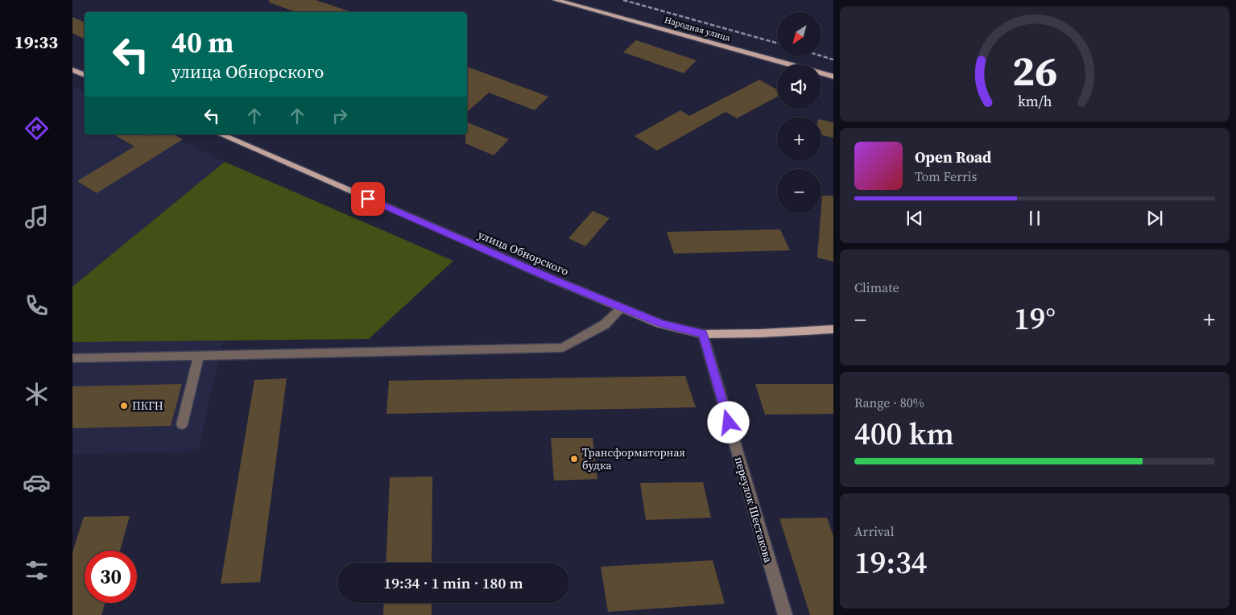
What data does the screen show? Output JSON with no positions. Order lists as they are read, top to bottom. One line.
{"streets":{"main road":["Народная улица","улица Обнорского"],"street":["переулок Шестакова"]},"crossings":[["улица Обнорского","переулок Шестакова"]],"places":["ПКГН","Трансформаторная будка"],"north":"bottom left","page":{"tabs":"19:33","map_buttons":["+","−"],"turn":["40 m","улица Обнорского"],"song":["Open Road","Tom Ferris"],"tile":["Climate",["Range · 80%","400 km"],["Arrival","19:34"]],"heat":["−","19°","+"],"limit":"30","trip":"19:34 · 1 min · 180 m","gauge":["26","km/h"]}}
